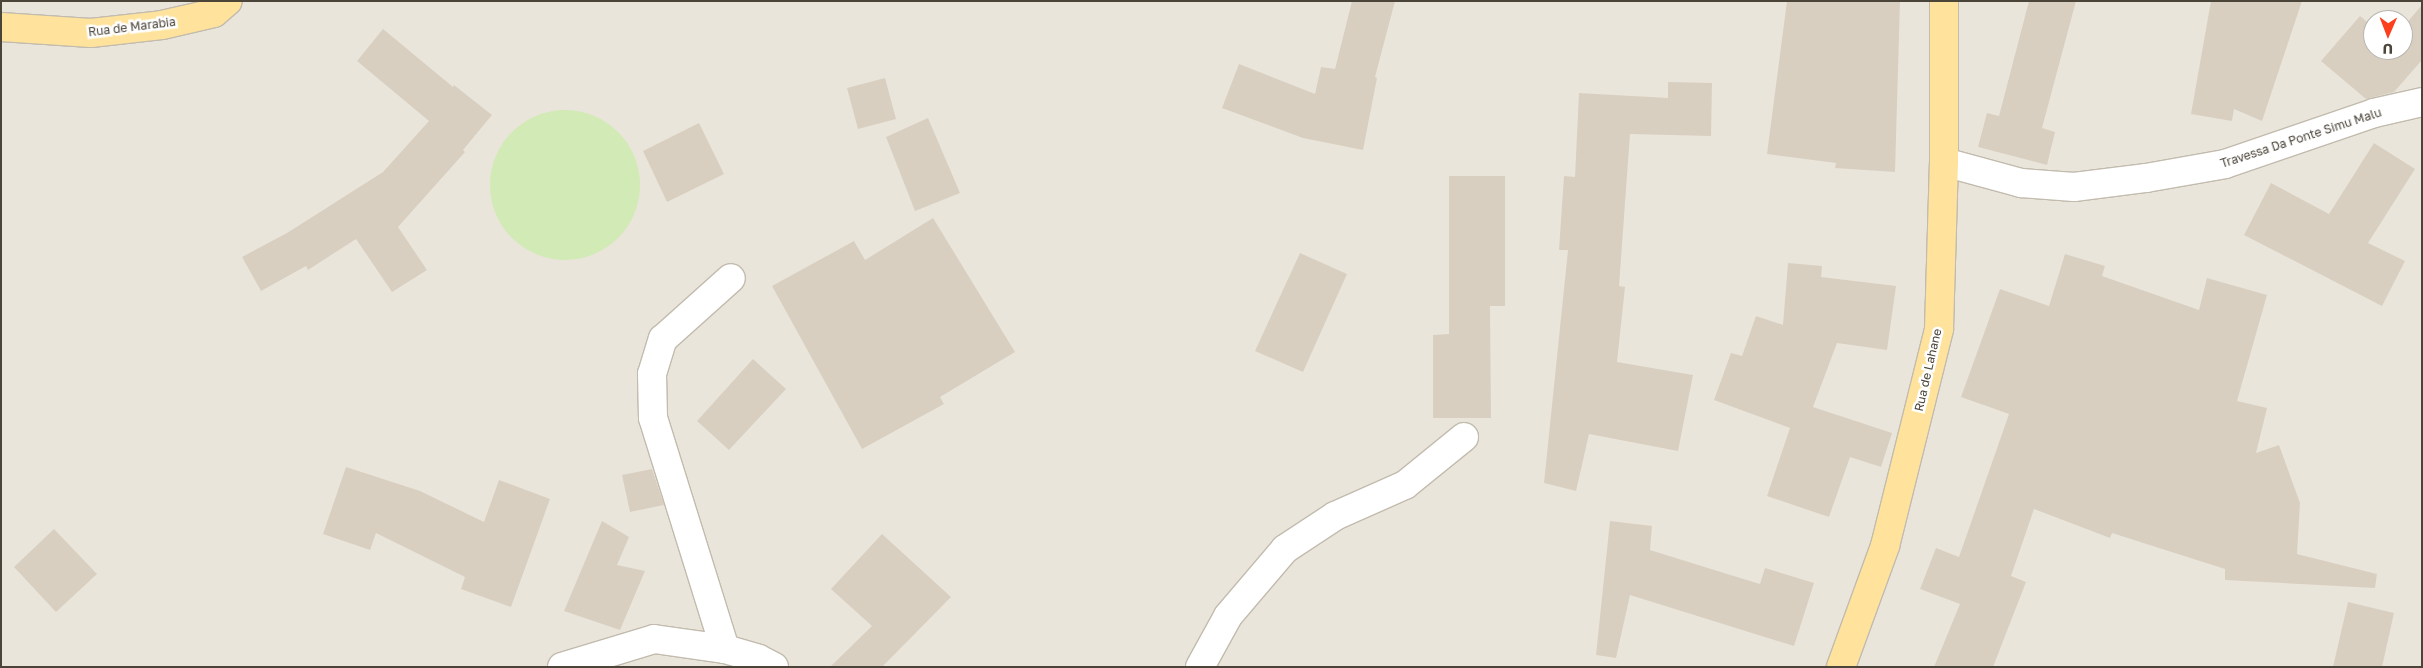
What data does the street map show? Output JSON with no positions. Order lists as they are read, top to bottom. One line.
{"streets":{"main road":["Rua de Marabia","Rua de Lahane"],"street":["Travessa Da Ponte Simu Malu"]},"crossings":[["Travessa Da Ponte Simu Malu","Rua de Lahane"]],"north":"bottom"}
